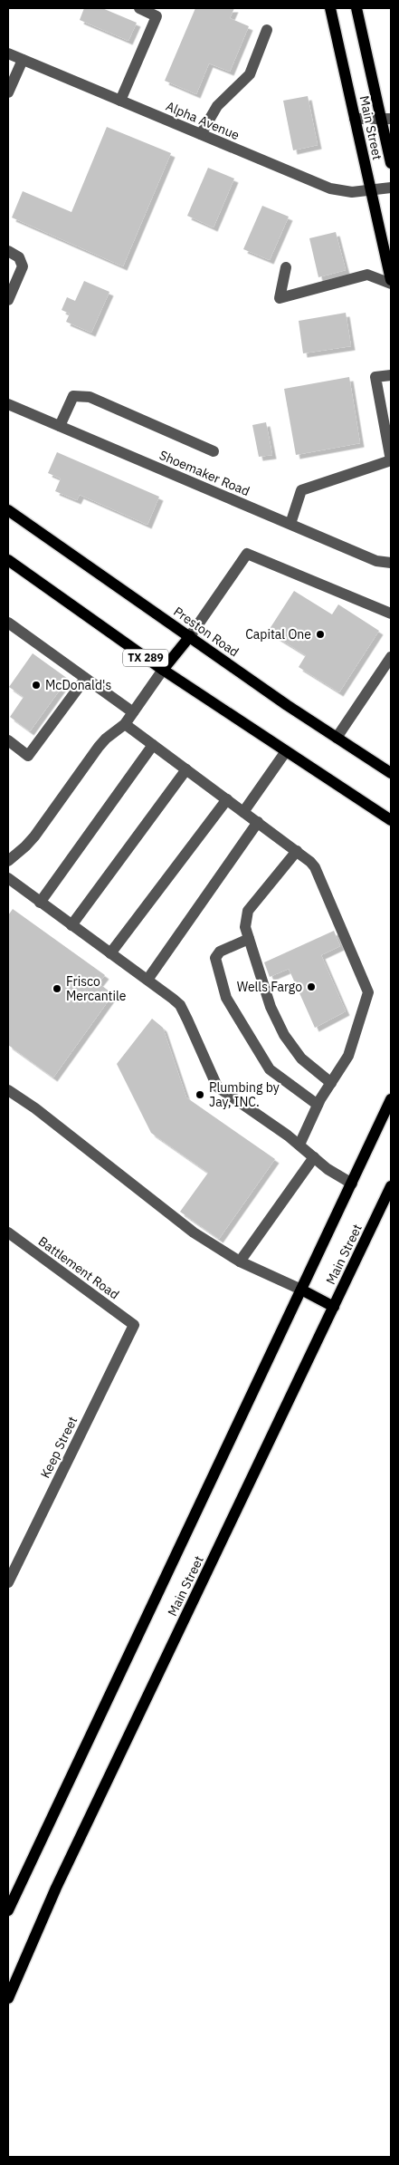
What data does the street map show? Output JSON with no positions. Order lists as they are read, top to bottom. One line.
{"streets":{"main road":["Main Street","Preston Road","TX 289"],"street":["Alpha Avenue","Shoemaker Road","Battlement Road","Keep Street"]},"crossings":[["Alpha Avenue","Main Street"],["Battlement Road","Keep Street"]],"places":["Capital One","McDonald's","Wells Fargo","Frisco Mercantile","Plumbing by Jay, INC."]}
